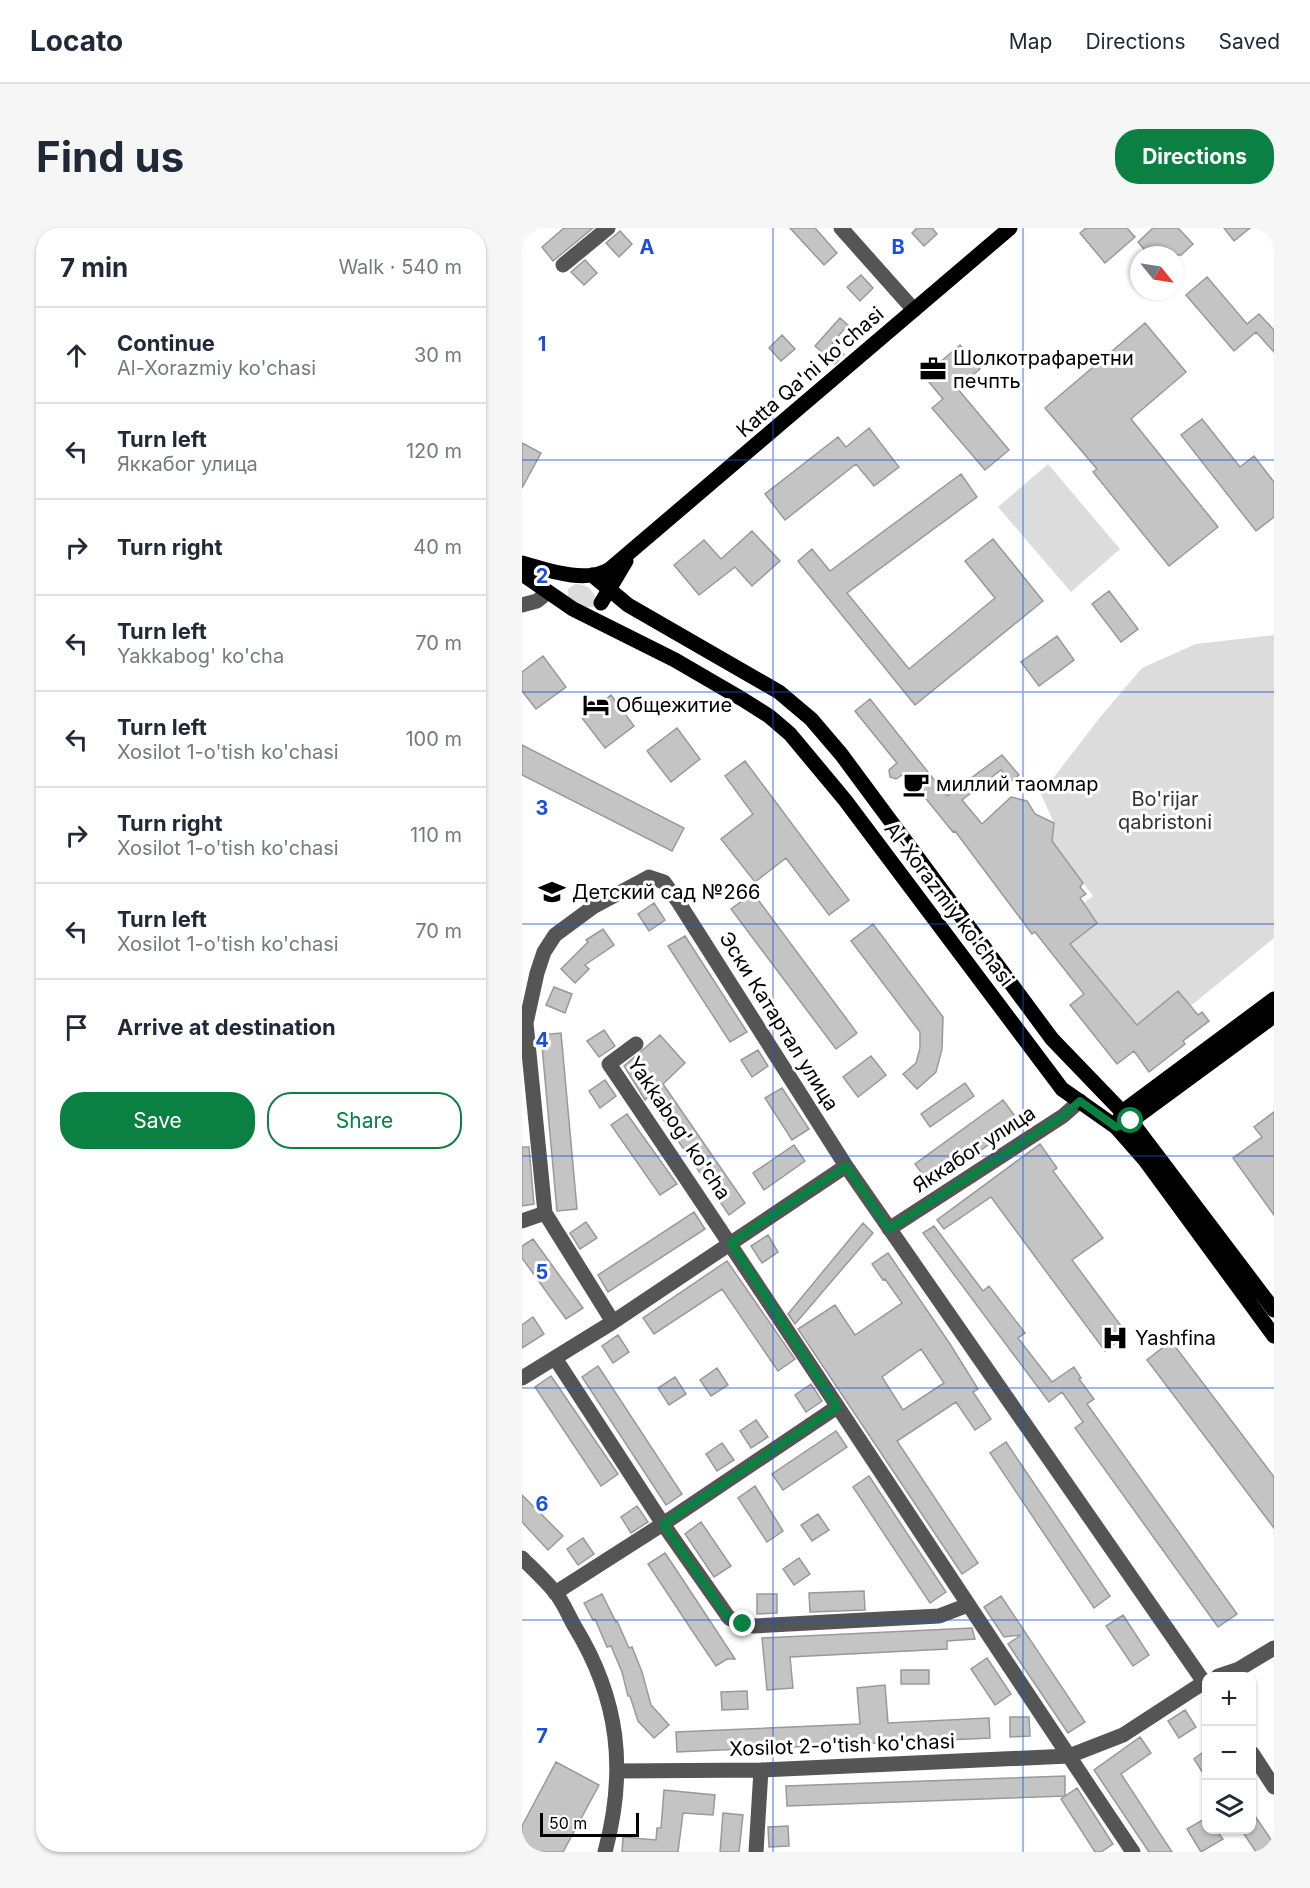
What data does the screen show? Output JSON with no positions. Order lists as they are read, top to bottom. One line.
{"streets":{"main road":["Katta Qa'ni ko'chasi","Al-Xorazmiy ko'chasi"],"street":["Эски Катартал улица","Yakkabog' ko'cha","Яккабог улица","Xosilot 2-o'tish ko'chasi"]},"crossings":[["Al-Xorazmiy ko'chasi","Яккабог улица"],["Эски Катартал улица","Яккабог улица"]],"parks":["Bo'rijar qabristoni"],"places":{"office":["Шолкотрафаретни печпть"],"hotel":["Общежитие"],"cafe":["миллий таомлар"],"school or university":["Детский сад №266"],"hospital":["Yashfina"]},"scale_bar":"50 m","north":"bottom right","page":{"header":"Locato","nav":["Map","Directions","Saved"],"buttons":["Directions",["Save","Share"]],"title":"Find us","heading":["7 min","Walk · 540 m"],"list":[["Continue","Al-Xorazmiy ko'chasi","30 m"],["Turn left","Яккабог улица","120 m"],["Turn right","40 m"],["Turn left","Yakkabog' ko'cha","70 m"],["Turn left","Xosilot 1-o'tish ko'chasi","100 m"],["Turn right","Xosilot 1-o'tish ko'chasi","110 m"],["Turn left","Xosilot 1-o'tish ko'chasi","70 m"],"Arrive at destination"],"map_buttons":["+","−"],"scale":"50 m"},"grid":{"columns":["A","B"],"rows":["1","2","3","4","5","6","7"]}}
